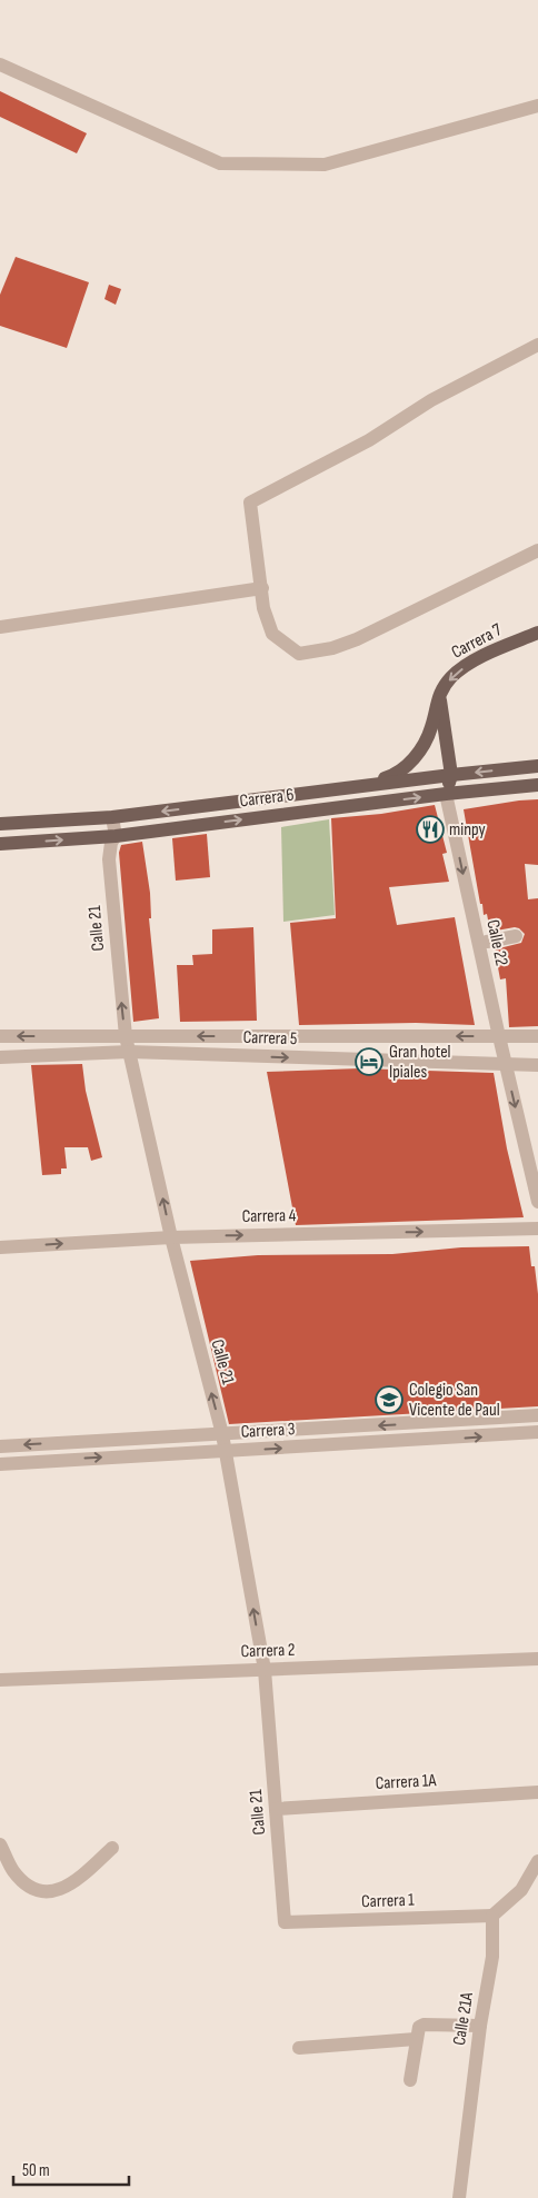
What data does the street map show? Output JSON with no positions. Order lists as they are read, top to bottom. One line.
{"streets":{"main road":["Carrera 7","Carrera 6","Calle 22"],"street":["Calle 21","Carrera 5","Carrera 4","Carrera 3","Carrera 2","Carrera 1A","Carrera 1","Calle 21A"]},"crossings":[["Carrera 7","Calle 22"],["Carrera 6","Calle 21"],["Carrera 6","Calle 22"],["Calle 21","Carrera 5"],["Calle 21","Carrera 4"],["Calle 21","Carrera 3"],["Calle 21","Carrera 2"],["Calle 21","Carrera 1A"],["Calle 21","Carrera 1"],["Calle 22","Carrera 5"],["Carrera 1","Calle 21A"]],"one_way":["Carrera 7","Calle 21","Calle 22","Carrera 4"],"places":{"restaurant":["minpy"],"hotel":["Gran hotel Ipiales"],"school or university":["Colegio San Vicente de Paul"]},"scale_bar":"50 m"}
